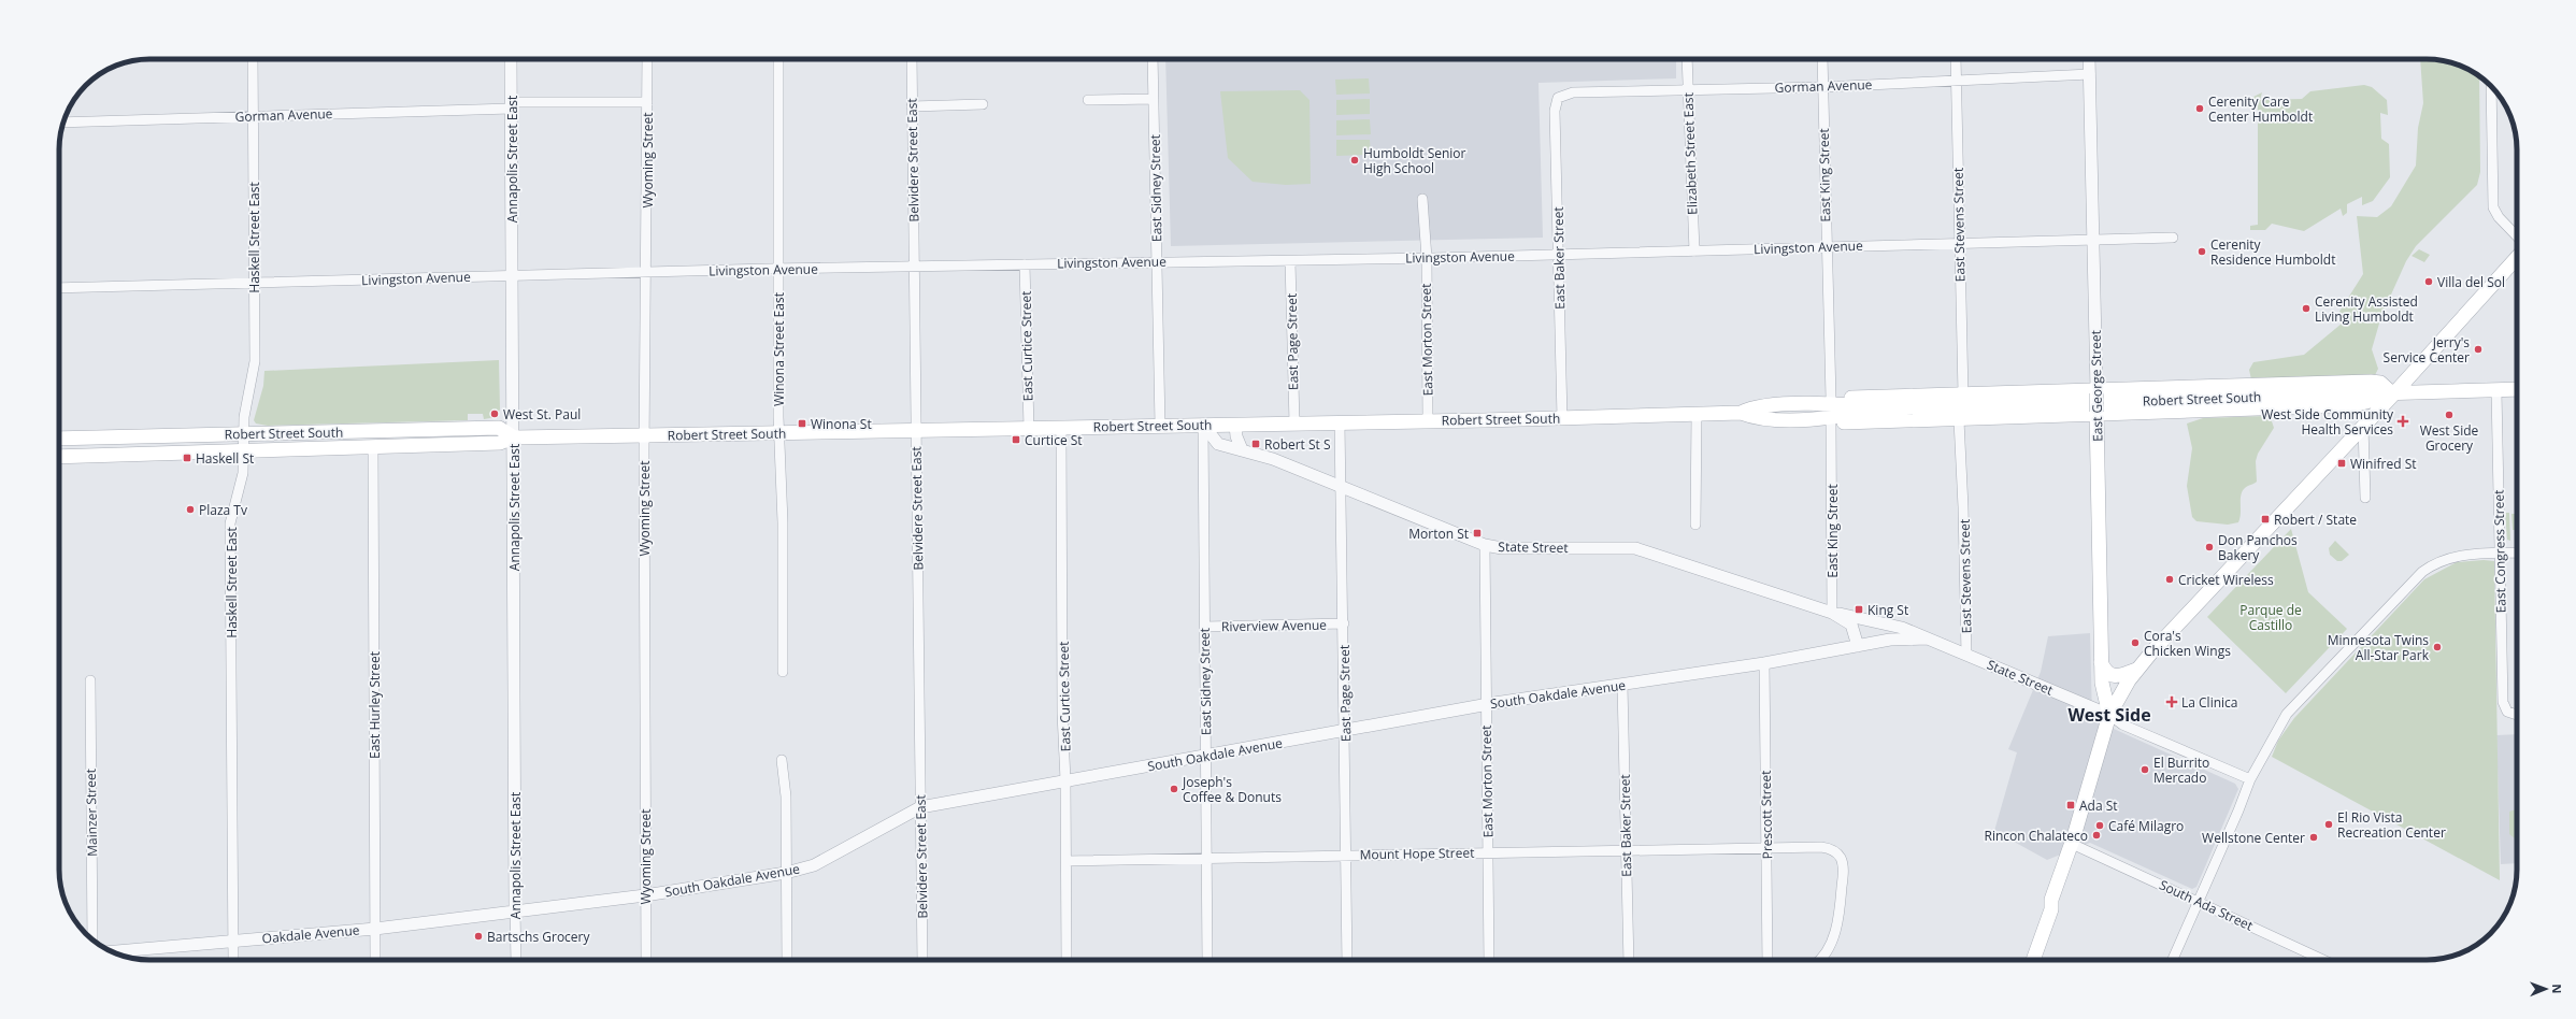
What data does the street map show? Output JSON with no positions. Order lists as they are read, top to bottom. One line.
{"streets":{"main road":["East George Street","Robert Street South"],"street":["Gorman Avenue","Elizabeth Street East","Annapolis Street East","Wyoming Street","Belvidere Street East","East King Street","East Sidney Street","East Stevens Street","Haskell Street East","Livingston Avenue","East Baker Street","East Morton Street","East Page Street","East Curtice Street","Winona Street East","State Street","East Congress Street","Riverview Avenue","South Oakdale Avenue","East Hurley Street","Mainzer Street","Prescott Street","Mount Hope Street","South Ada Street","Oakdale Avenue"]},"crossings":[["Gorman Avenue","Elizabeth Street East"],["Gorman Avenue","Annapolis Street East"],["Gorman Avenue","Wyoming Street"],["Gorman Avenue","East King Street"],["Gorman Avenue","East Stevens Street"],["Gorman Avenue","Haskell Street East"],["Gorman Avenue","East Baker Street"],["Gorman Avenue","East George Street"],["Elizabeth Street East","Livingston Avenue"],["Annapolis Street East","Livingston Avenue"],["Annapolis Street East","Robert Street South"],["Annapolis Street East","South Oakdale Avenue"],["Annapolis Street East","Oakdale Avenue"],["Wyoming Street","Livingston Avenue"],["Wyoming Street","Robert Street South"],["Wyoming Street","South Oakdale Avenue"],["Belvidere Street East","Livingston Avenue"],["Belvidere Street East","Robert Street South"],["Belvidere Street East","South Oakdale Avenue"],["East King Street","Livingston Avenue"],["East King Street","State Street"],["East Sidney Street","Livingston Avenue"],["East Sidney Street","Robert Street South"],["East Sidney Street","State Street"],["East Sidney Street","Riverview Avenue"],["East Sidney Street","South Oakdale Avenue"],["East Sidney Street","Mount Hope Street"],["East Stevens Street","Livingston Avenue"],["East Stevens Street","State Street"],["Haskell Street East","Livingston Avenue"],["Haskell Street East","Robert Street South"],["Haskell Street East","Oakdale Avenue"],["Livingston Avenue","East Baker Street"],["Livingston Avenue","East Morton Street"],["Livingston Avenue","East Page Street"],["Livingston Avenue","East Curtice Street"],["Livingston Avenue","Winona Street East"],["Livingston Avenue","East George Street"],["East Baker Street","Robert Street South"],["East Baker Street","South Oakdale Avenue"],["East Baker Street","Mount Hope Street"],["East Morton Street","Robert Street South"],["East Morton Street","State Street"],["East Morton Street","South Oakdale Avenue"],["East Morton Street","Mount Hope Street"],["East Page Street","Robert Street South"],["East Page Street","State Street"],["East Page Street","Riverview Avenue"],["East Page Street","South Oakdale Avenue"],["East Page Street","Mount Hope Street"],["East Curtice Street","Robert Street South"],["East Curtice Street","South Oakdale Avenue"],["East Curtice Street","Mount Hope Street"],["Winona Street East","Robert Street South"],["East George Street","State Street"],["Robert Street South","State Street"],["Robert Street South","East Congress Street"],["Robert Street South","East Hurley Street"],["State Street","South Oakdale Avenue"],["South Oakdale Avenue","Prescott Street"],["South Oakdale Avenue","Oakdale Avenue"],["East Hurley Street","Oakdale Avenue"],["Prescott Street","Mount Hope Street"]],"districts":["West Side"],"parks":["Parque de Castillo"],"places":{"other":["Cerenity Care Center Humboldt","Humboldt Senior High School","Cerenity Residence Humboldt","Villa del Sol","Cerenity Assisted Living Humboldt","Jerry's Service Center","West St. Paul","West Side Grocery","Plaza Tv","Don Panchos Bakery","Cricket Wireless","Cora's Chicken Wings","Minnesota Twins All-Star Park","El Burrito Mercado","Joseph's Coffee & Donuts","El Rio Vista Recreation Center","Café Milagro","Rincon Chalateco","Wellstone Center","Bartschs Grocery"],"health":["West Side Community Health Services","La Clinica"],"transit":["Winona St","Curtice St","Robert St S","Haskell St","Winifred St","Robert / State","Morton St","King St","Ada St"]},"north":"right"}
